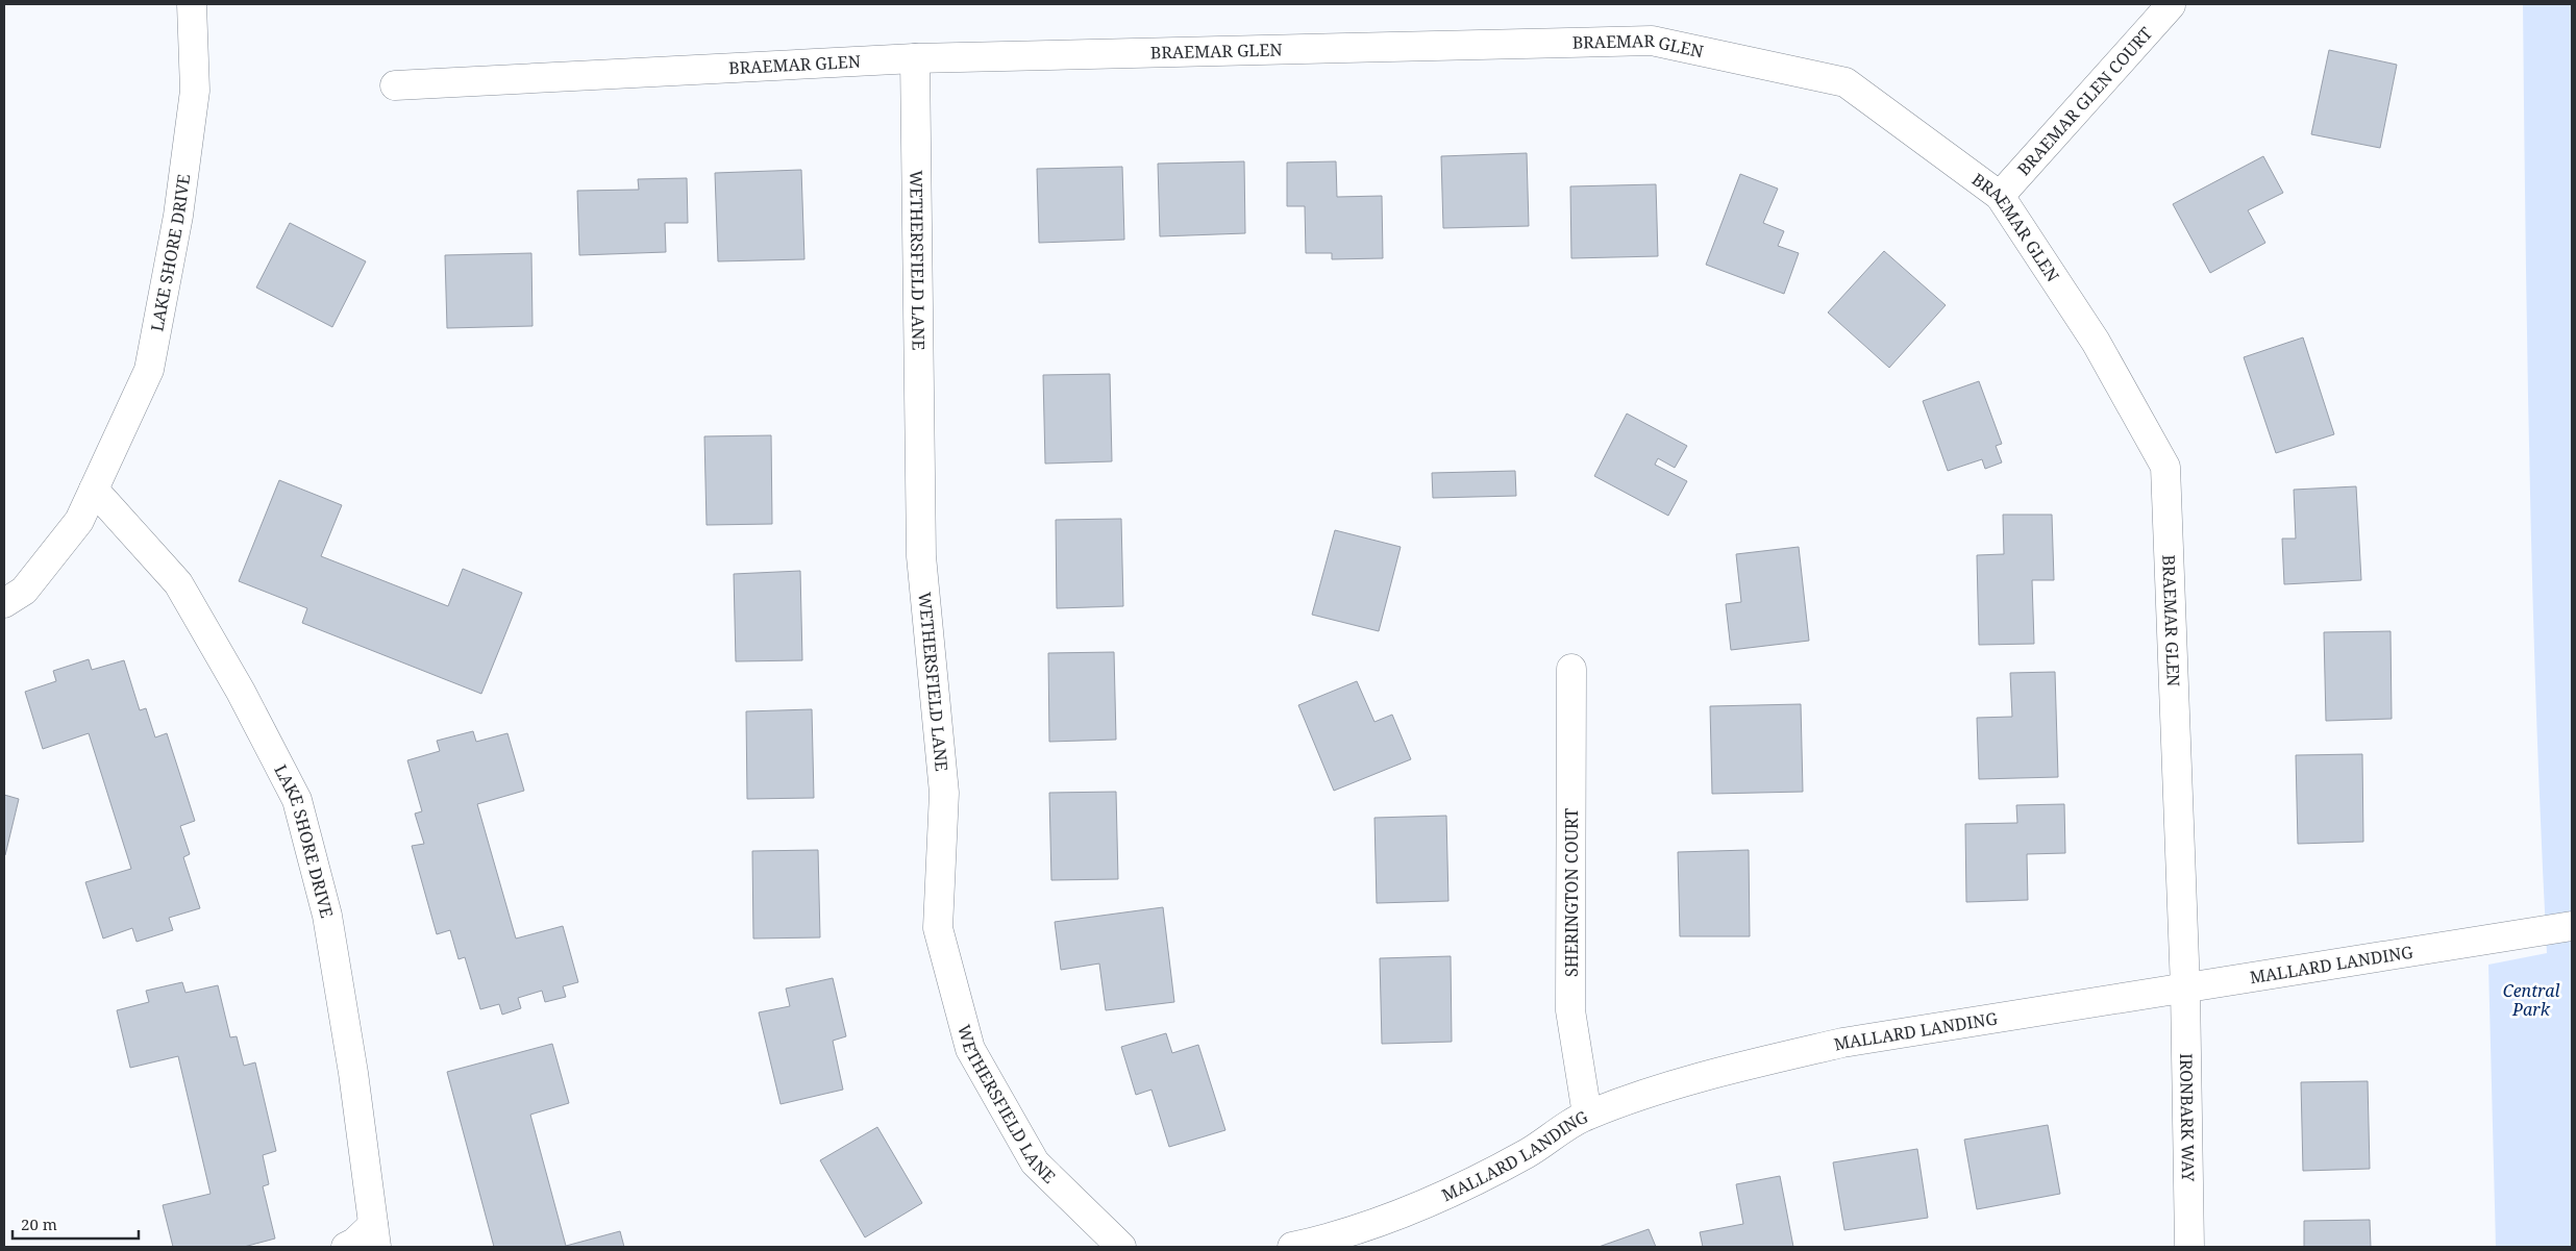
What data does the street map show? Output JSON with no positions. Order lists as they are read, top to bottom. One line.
{"streets":{"street":["BRAEMAR GLEN","BRAEMAR GLEN COURT","LAKE SHORE DRIVE","WETHERSFIELD LANE","SHERINGTON COURT","MALLARD LANDING","IRONBARK WAY"]},"crossings":[["BRAEMAR GLEN","BRAEMAR GLEN COURT"],["BRAEMAR GLEN","WETHERSFIELD LANE"],["BRAEMAR GLEN","MALLARD LANDING"],["BRAEMAR GLEN","IRONBARK WAY"],["SHERINGTON COURT","MALLARD LANDING"],["MALLARD LANDING","IRONBARK WAY"]],"parks":["Central Park"],"scale_bar":"20 m"}
